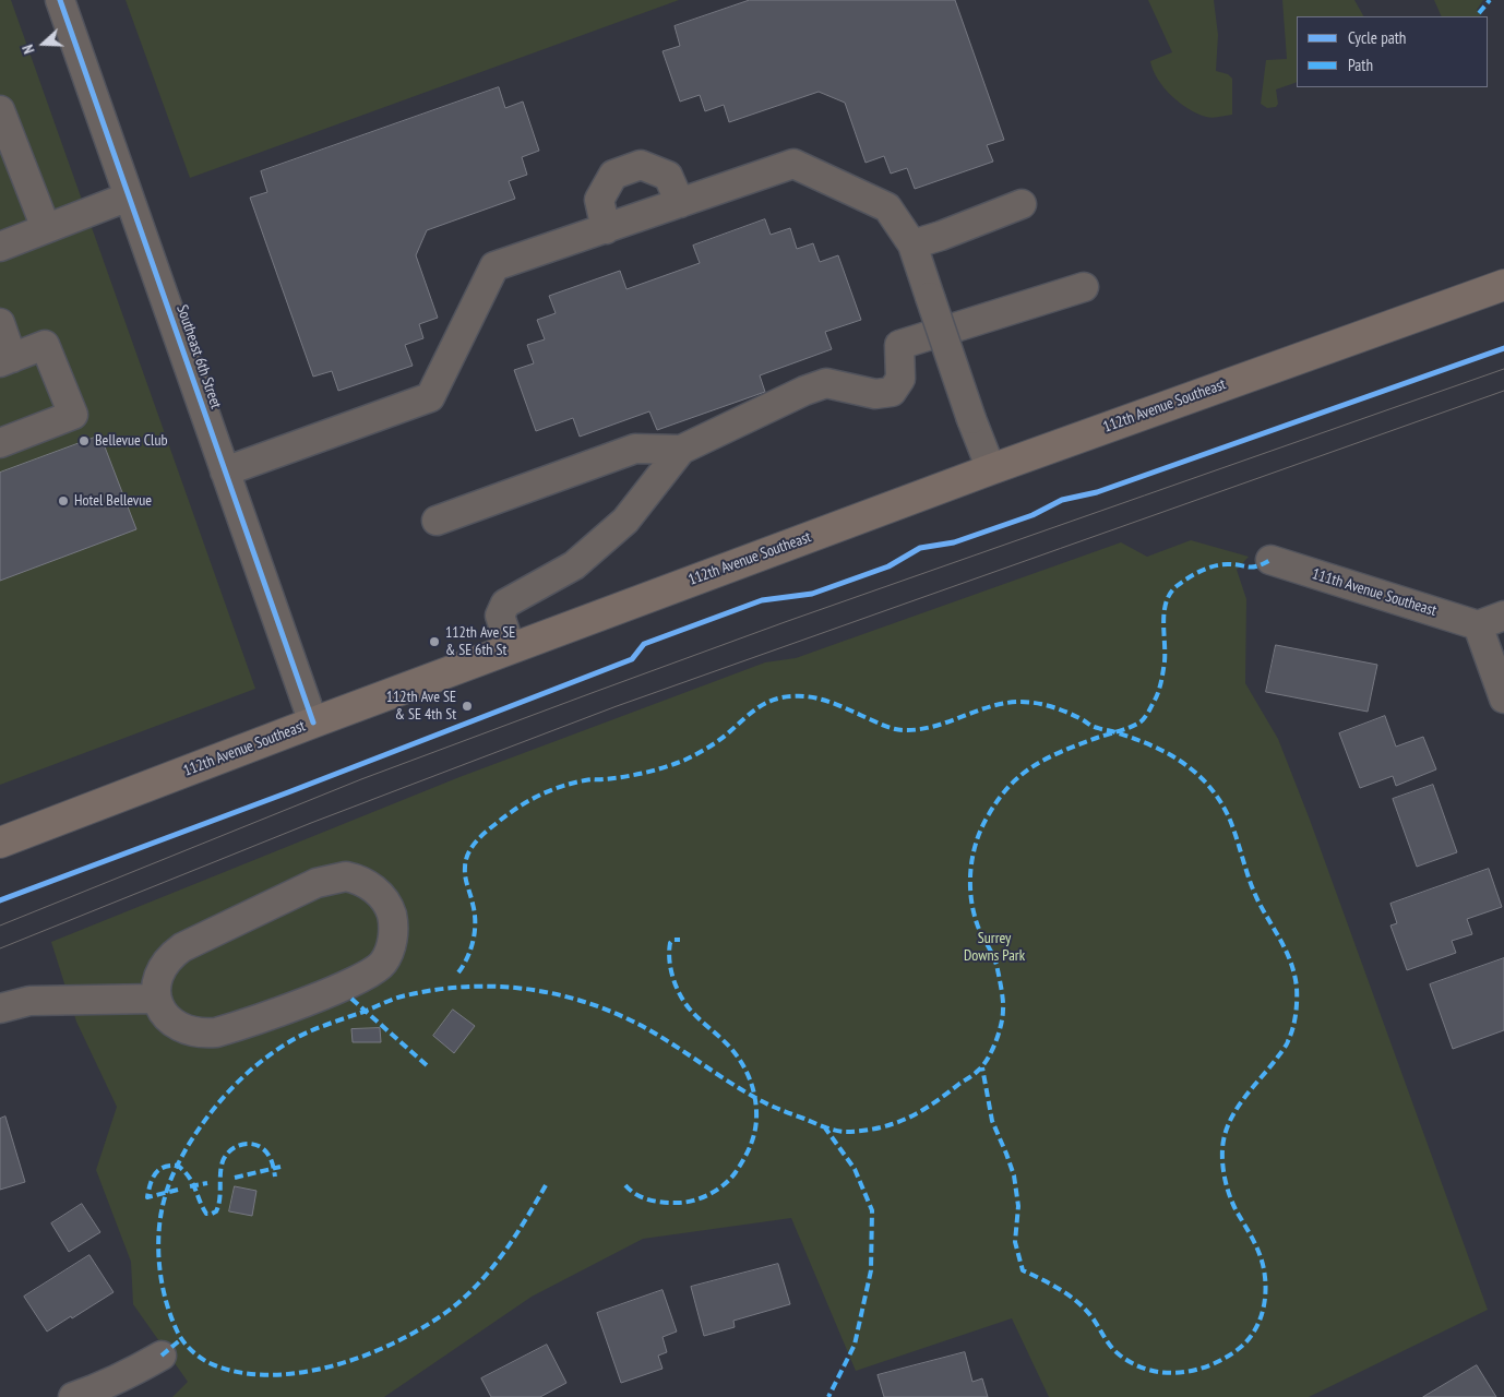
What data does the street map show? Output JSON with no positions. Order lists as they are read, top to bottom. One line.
{"streets":{"main road":["112th Avenue Southeast"],"street":["Southeast 6th Street","111th Avenue Southeast"]},"crossings":[["Southeast 6th Street","112th Avenue Southeast"]],"parks":["Surrey Downs Park"],"places":["Bellevue Club","Hotel Bellevue","112th Ave SE & SE 6th St","112th Ave SE & SE 4th St"],"legend":["Cycle path","Path"],"north":"left"}
